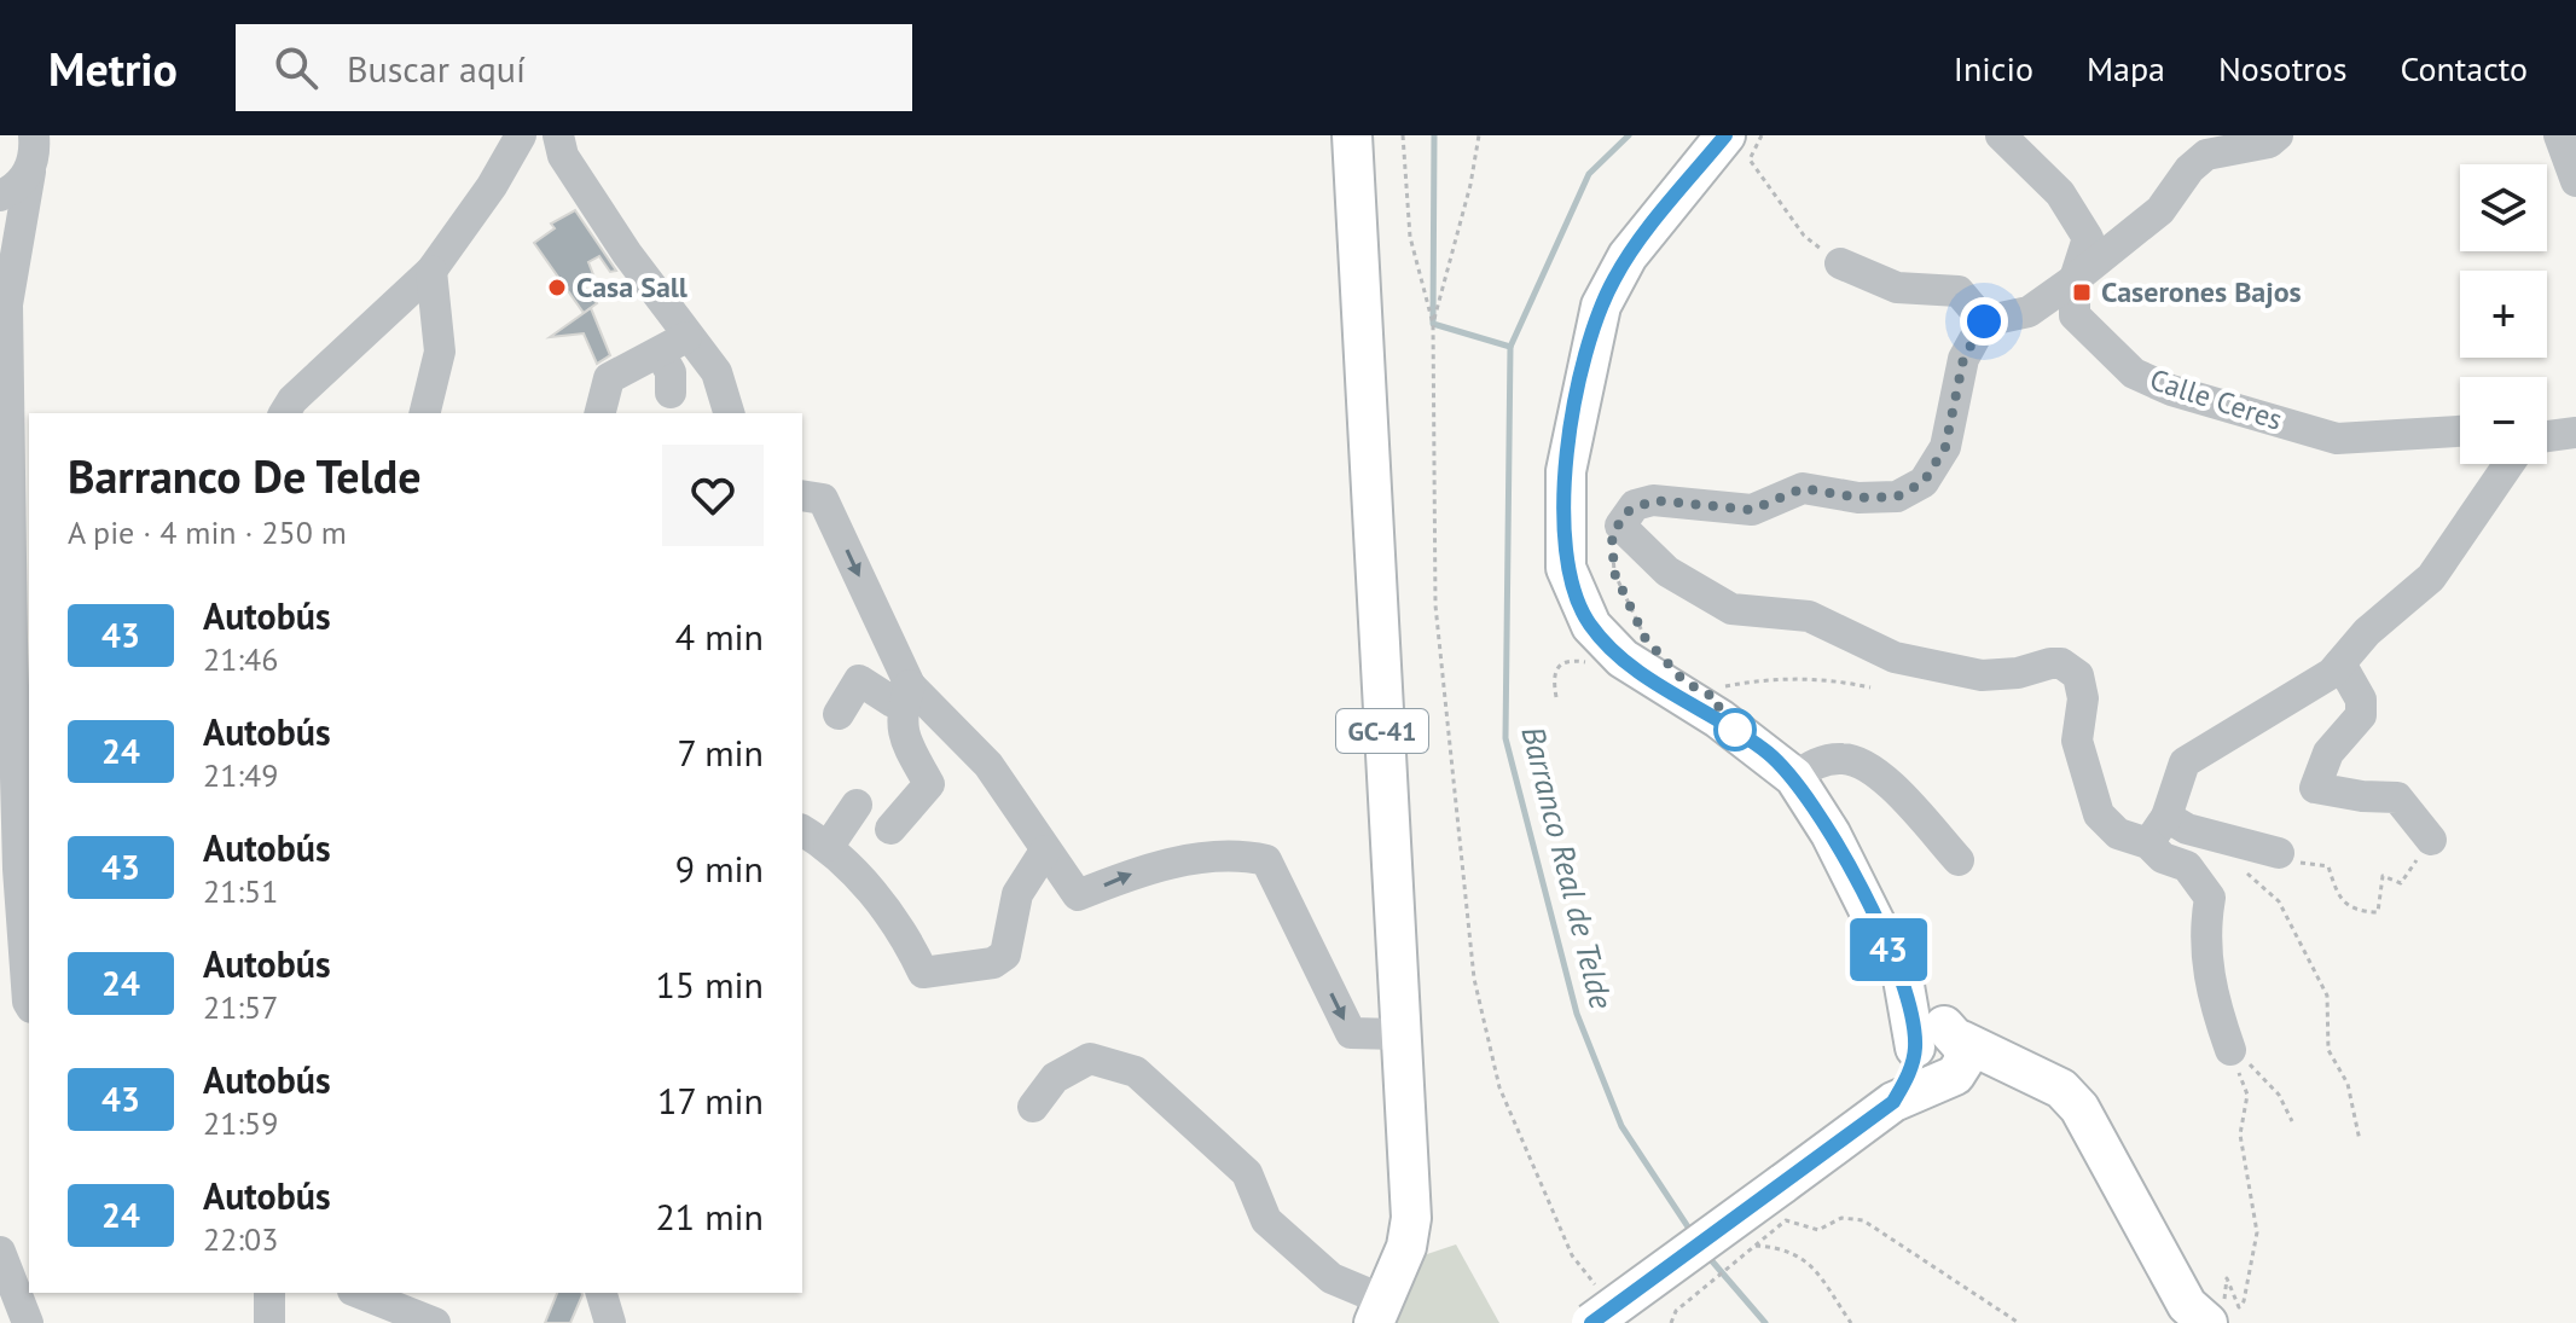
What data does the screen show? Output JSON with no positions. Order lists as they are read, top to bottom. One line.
{"streets":{"main road":["GC-41"],"street":["Calle Ceres"]},"water":["Barranco Real de Telde"],"places":{"other":["Casa Sall"],"transit":["Caserones Bajos"]},"lines":["bus line 43"],"page":{"header":"Metrio","search":"Buscar aquí","nav":["Inicio","Mapa","Nosotros","Contacto"],"on_map":"43","map_buttons":["+","−"],"heading":["Barranco De Telde","A pie · 4 min · 250 m"],"list":[{"mark":"43","name":"Autobús","note":"21:46","value":"4 min"},{"mark":"24","name":"Autobús","note":"21:49","value":"7 min"},{"mark":"43","name":"Autobús","note":"21:51","value":"9 min"},{"mark":"24","name":"Autobús","note":"21:57","value":"15 min"},{"mark":"43","name":"Autobús","note":"21:59","value":"17 min"},{"mark":"24","name":"Autobús","note":"22:03","value":"21 min"}]}}
